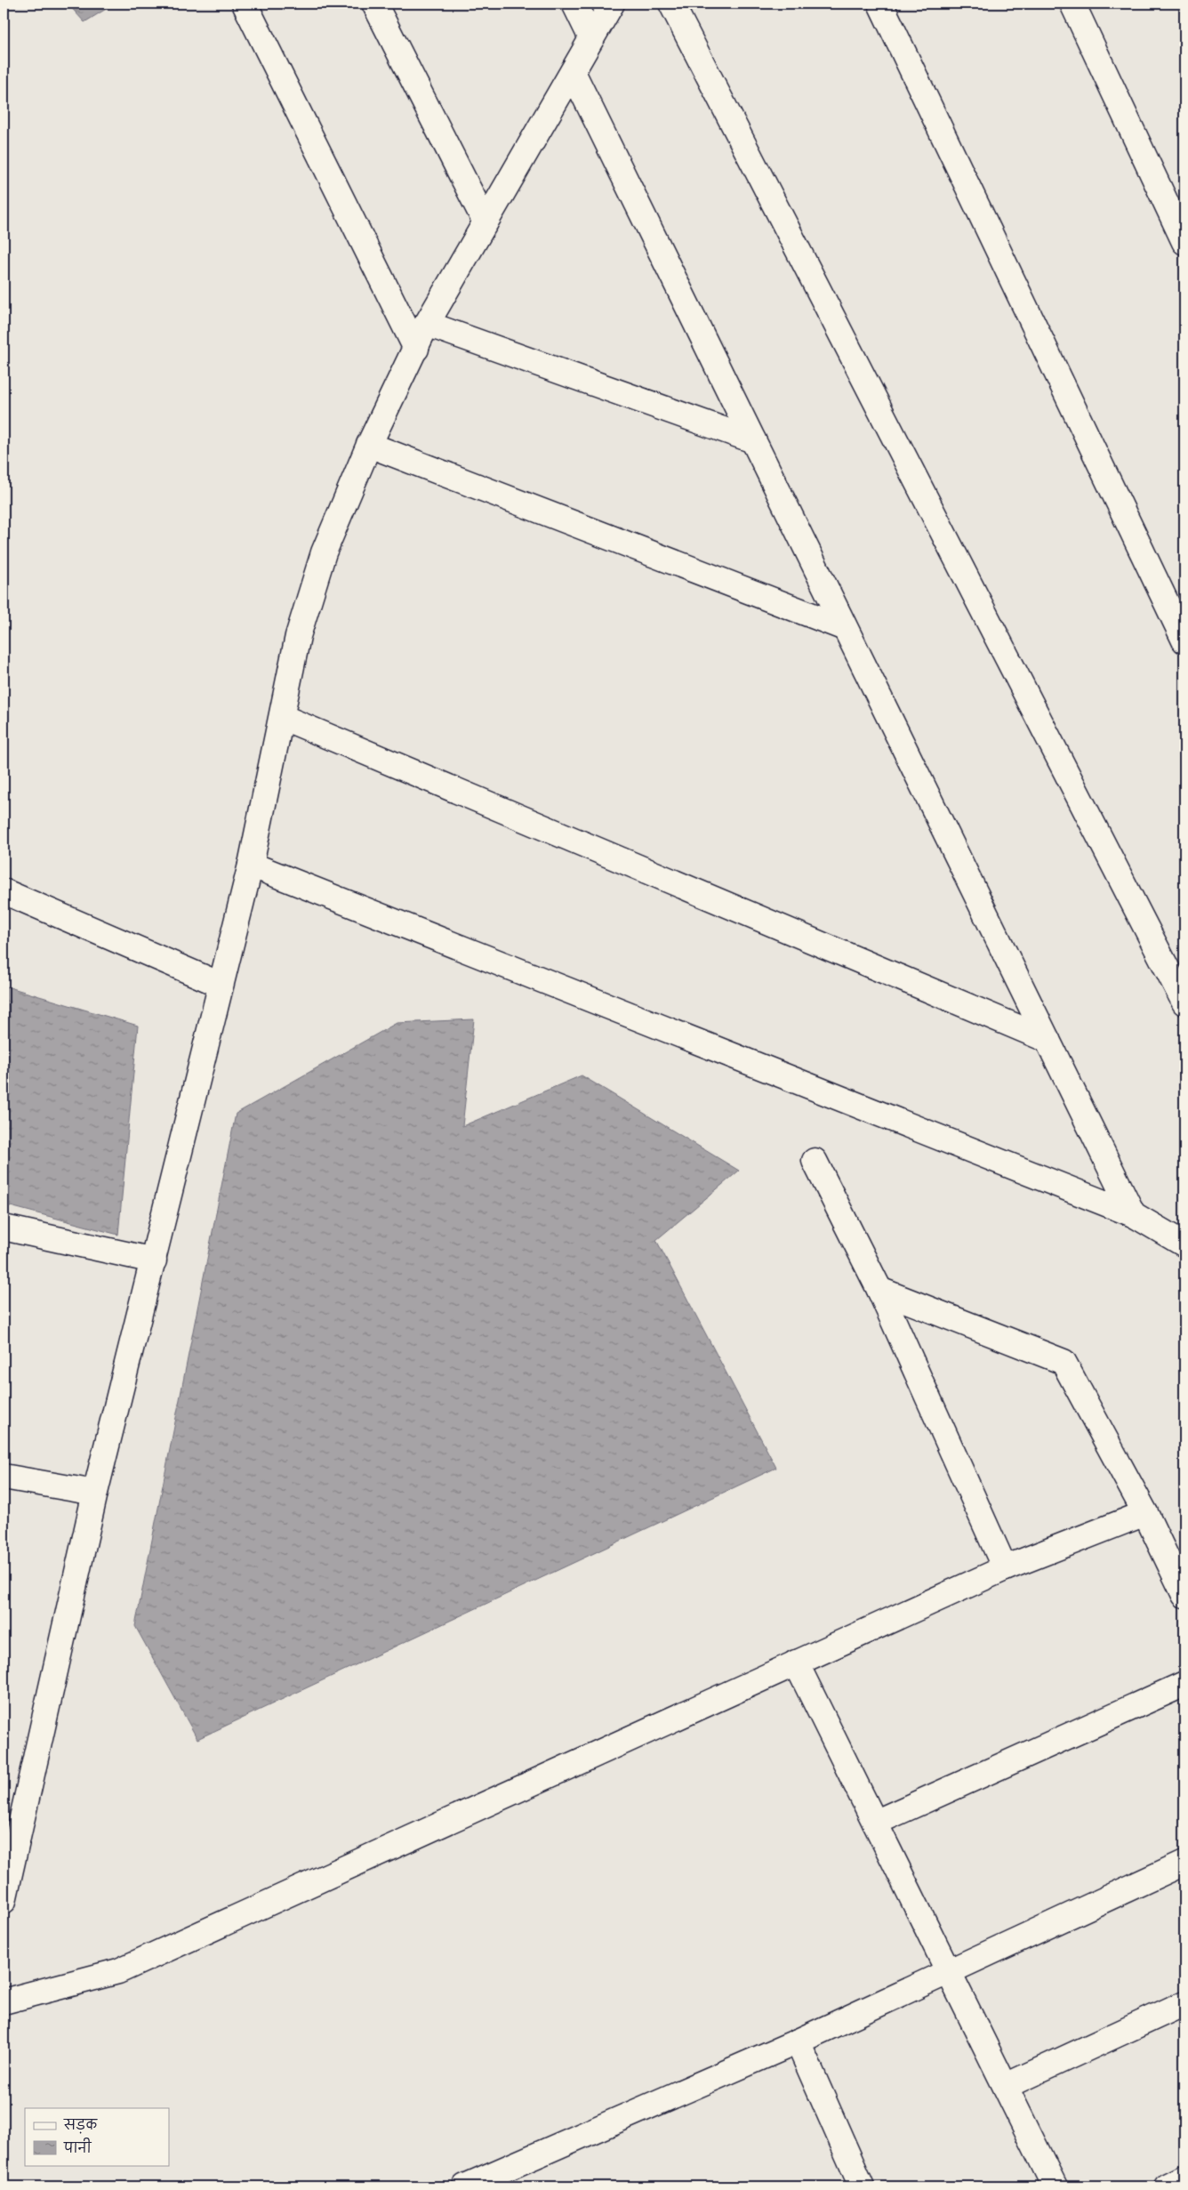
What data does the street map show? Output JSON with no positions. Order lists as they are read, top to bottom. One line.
{"legend":["सड़क","पानी"]}
